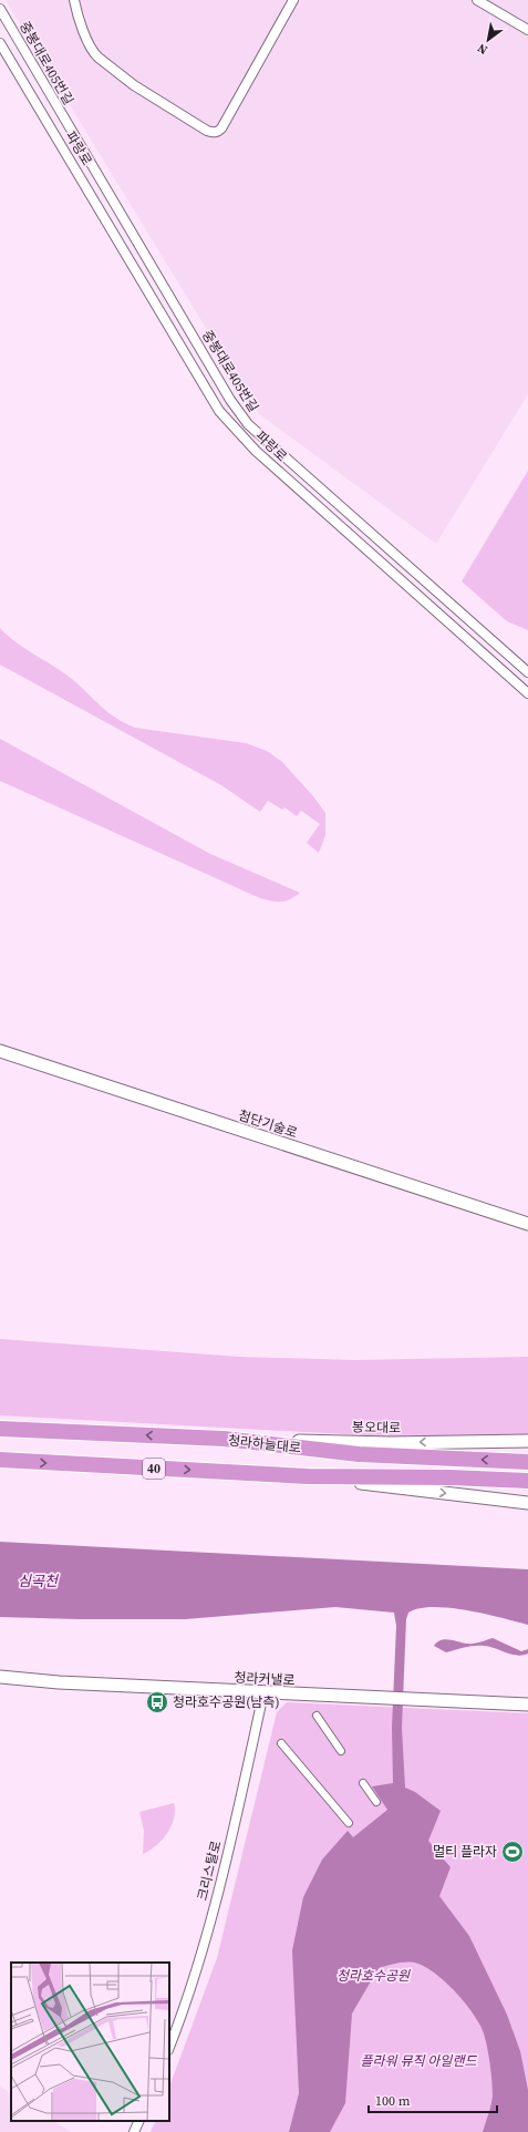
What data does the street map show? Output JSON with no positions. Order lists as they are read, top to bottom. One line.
{"streets":{"highway":["청라하늘대로","40"],"street":["중봉대로405번길","파랑로","첨단기술로","봉오대로","청라커낼로","크리스탈로"]},"crossings":[["봉오대로","청라하늘대로"],["청라커낼로","크리스탈로"]],"water":["심곡천"],"parks":["청라호수공원","플라워 뮤직 아일랜드"],"places":{"bus stop":["청라호수공원(남측)"],"sports":["멀티 플라자"]},"scale_bar":"100 m","north":"bottom left"}
